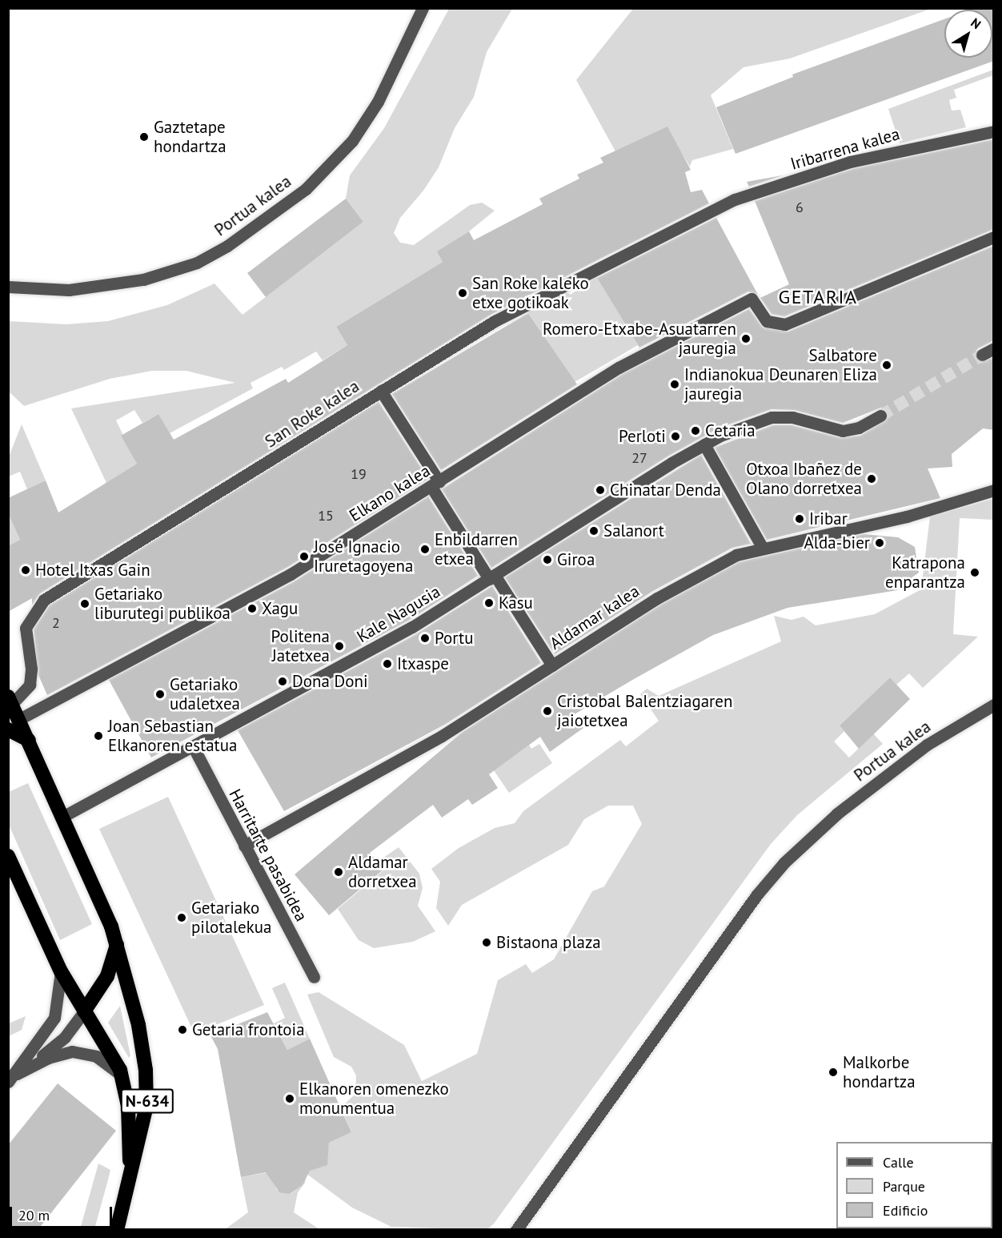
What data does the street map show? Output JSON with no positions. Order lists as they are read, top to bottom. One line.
{"streets":{"highway":["N-634"],"street":["Iribarrena kalea","Portua kalea","San Roke kalea","Elkano kalea","Kale Nagusia","Aldamar kalea","Harritarte pasabidea"]},"crossings":[["Iribarrena kalea","San Roke kalea"],["San Roke kalea","N-634"],["Elkano kalea","N-634"],["Kale Nagusia","Harritarte pasabidea"],["Kale Nagusia","N-634"],["Aldamar kalea","Harritarte pasabidea"]],"districts":["GETARIA"],"places":["Gaztetape hondartza","San Roke kaleko etxe gotikoak","Romero-Etxabe-Asuatarren jauregia","Salbatore Deunaren Eliza","Indianokua jauregia","Cetaria","Perloti","Otxoa Ibañez de Olano dorretxea","Chinatar Denda","Iribar","Salanort","Alda-bier","Enbildarren etxea","José Ignacio Iruretagoyena","Giroa","Hotel Itxas Gain","Katrapona enparantza","Kasu","Getariako liburutegi publikoa","Xagu","Portu","Politena Jatetxea","Itxaspe","Dona Doni","Getariako udaletxea","Cristobal Balentziagaren jaiotetxea","Joan Sebastian Elkanoren estatua","Aldamar dorretxea","Getariako pilotalekua","Bistaona plaza","Getaria frontoia","Malkorbe hondartza","Elkanoren omenezko monumentua"],"house_numbers":["6","27","19","15","2"],"legend":["Calle","Parque","Edificio"],"scale_bar":"20 m","north":"top right"}
